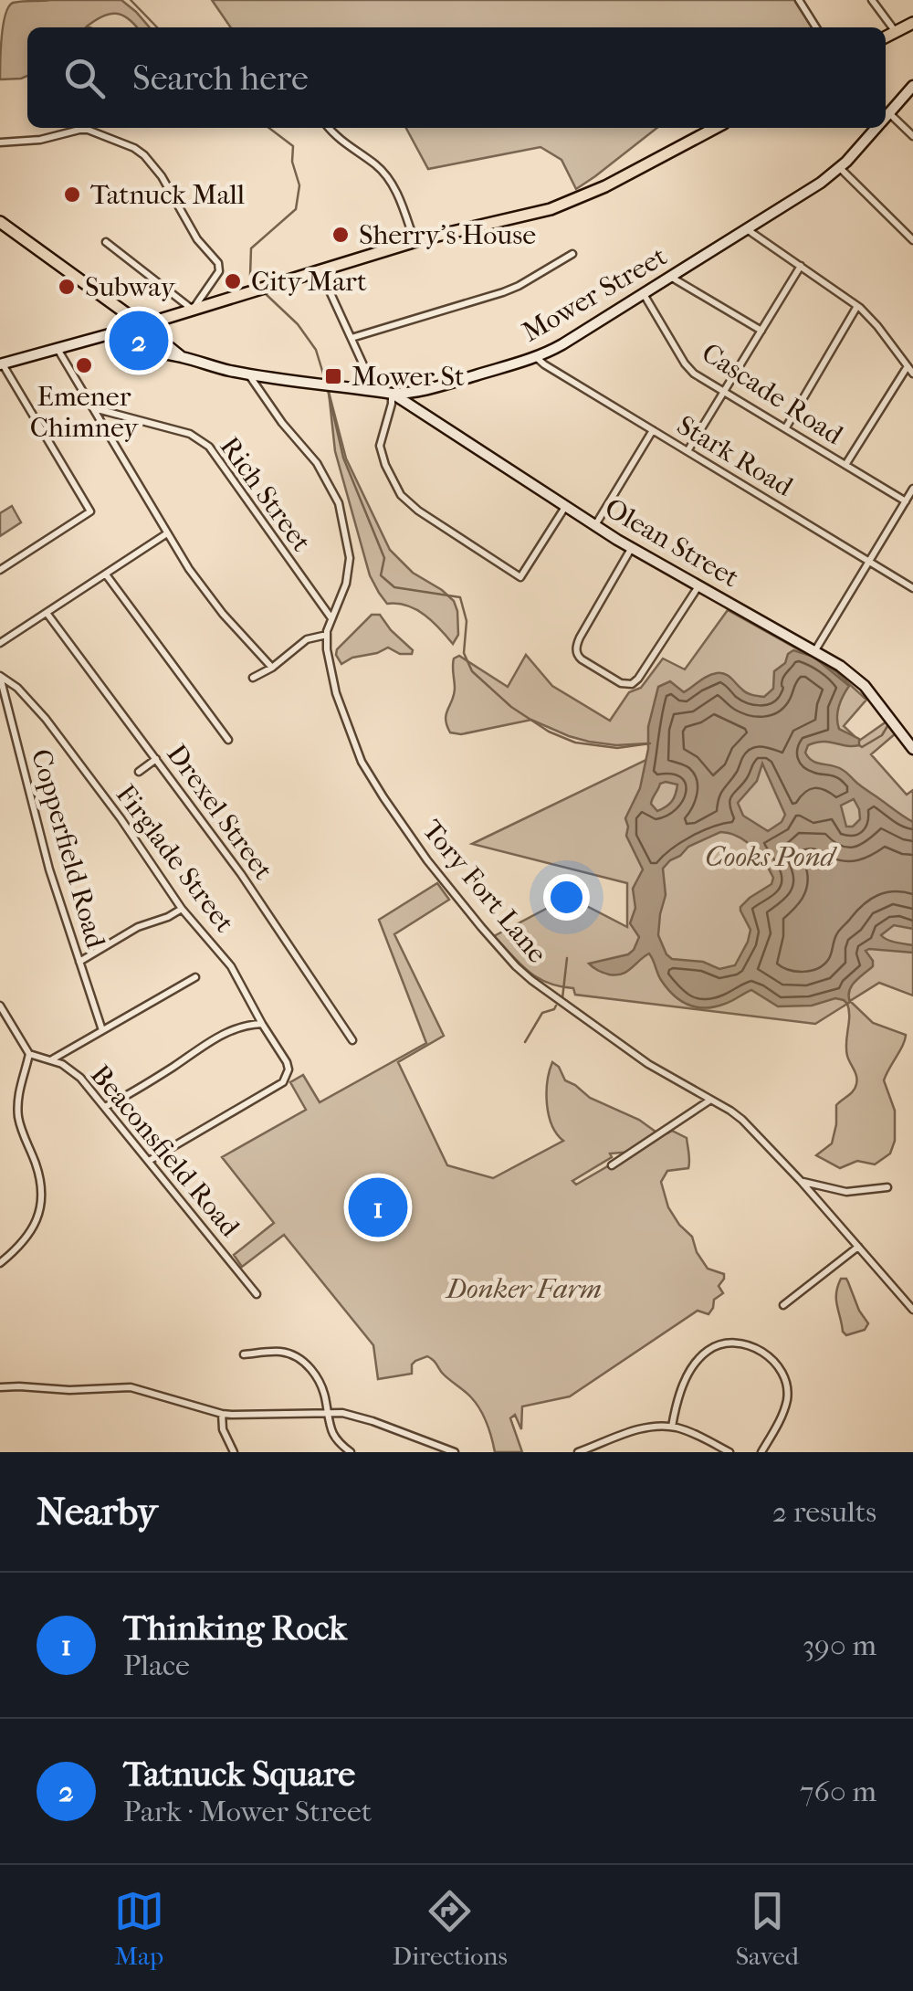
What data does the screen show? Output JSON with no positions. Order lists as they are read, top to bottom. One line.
{"streets":{"street":["Mower Street","Cascade Road","Stark Road","Rich Street","Olean Street","Drexel Street","Copperfield Road","Firglade Street","Tory Fort Lane","Beaconsfield Road"]},"crossings":[["Mower Street","Cascade Road"],["Mower Street","Stark Road"],["Mower Street","Olean Street"],["Mower Street","Tory Fort Lane"],["Rich Street","Tory Fort Lane"],["Copperfield Road","Firglade Street"],["Firglade Street","Beaconsfield Road"]],"parks":["Cooks Pond","Donker Farm"],"places":{"other":["Tatnuck Mall","Sherry's House","City Mart","Subway","Emener Chimney"],"transit":["Mower St"]},"page":{"search":"Search here","pins":["2","1"],"heading":["Nearby","2 results"],"list":[{"mark":"1","name":"Thinking Rock","note":"Place","value":"390 m"},{"mark":"2","name":"Tatnuck Square","note":"Park · Mower Street","value":"760 m"}],"nav":["Map","Directions","Saved"]}}
